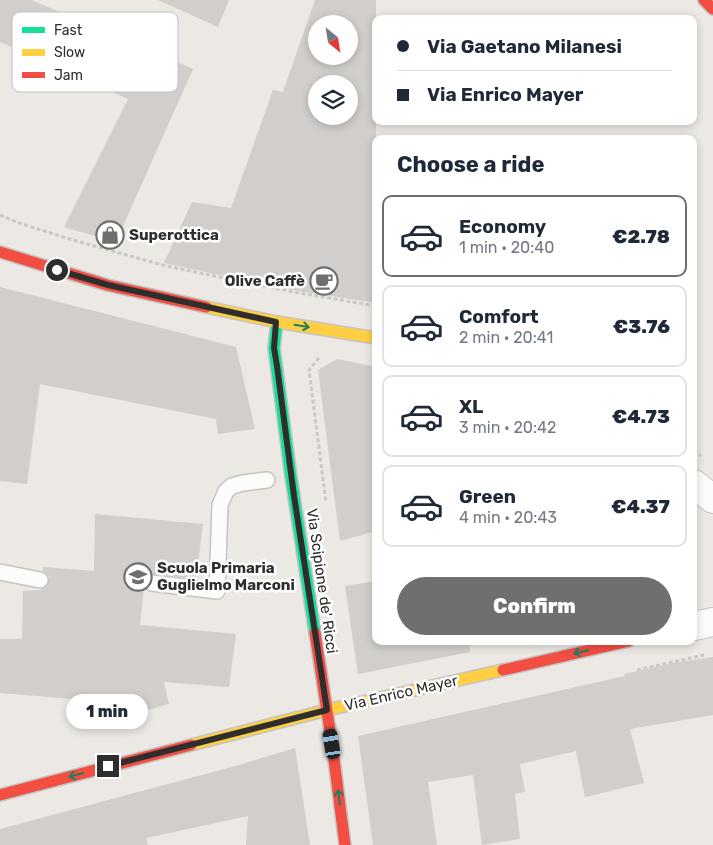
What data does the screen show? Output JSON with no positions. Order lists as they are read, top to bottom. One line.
{"streets":{"street":["Via Scipione de' Ricci","Via Enrico Mayer"]},"crossings":[["Via Scipione de' Ricci","Via Enrico Mayer"]],"one_way":["Via Enrico Mayer"],"places":{"shop":["Superottica"],"cafe":["Olive Caffè"],"school or university":["Scuola Primaria Guglielmo Marconi"]},"legend":["Fast","Slow","Jam"],"north":"bottom right","page":{"banner":["Via Gaetano Milanesi","Via Enrico Mayer"],"heading":"Choose a ride","list":[{"name":"Economy","note":"1 min · 20:40","value":"€2.78"},{"name":"Comfort","note":"2 min · 20:41","value":"€3.76"},{"name":"XL","note":"3 min · 20:42","value":"€4.73"},{"name":"Green","note":"4 min · 20:43","value":"€4.37"}],"buttons":"Confirm","bubble":"1 min"}}
